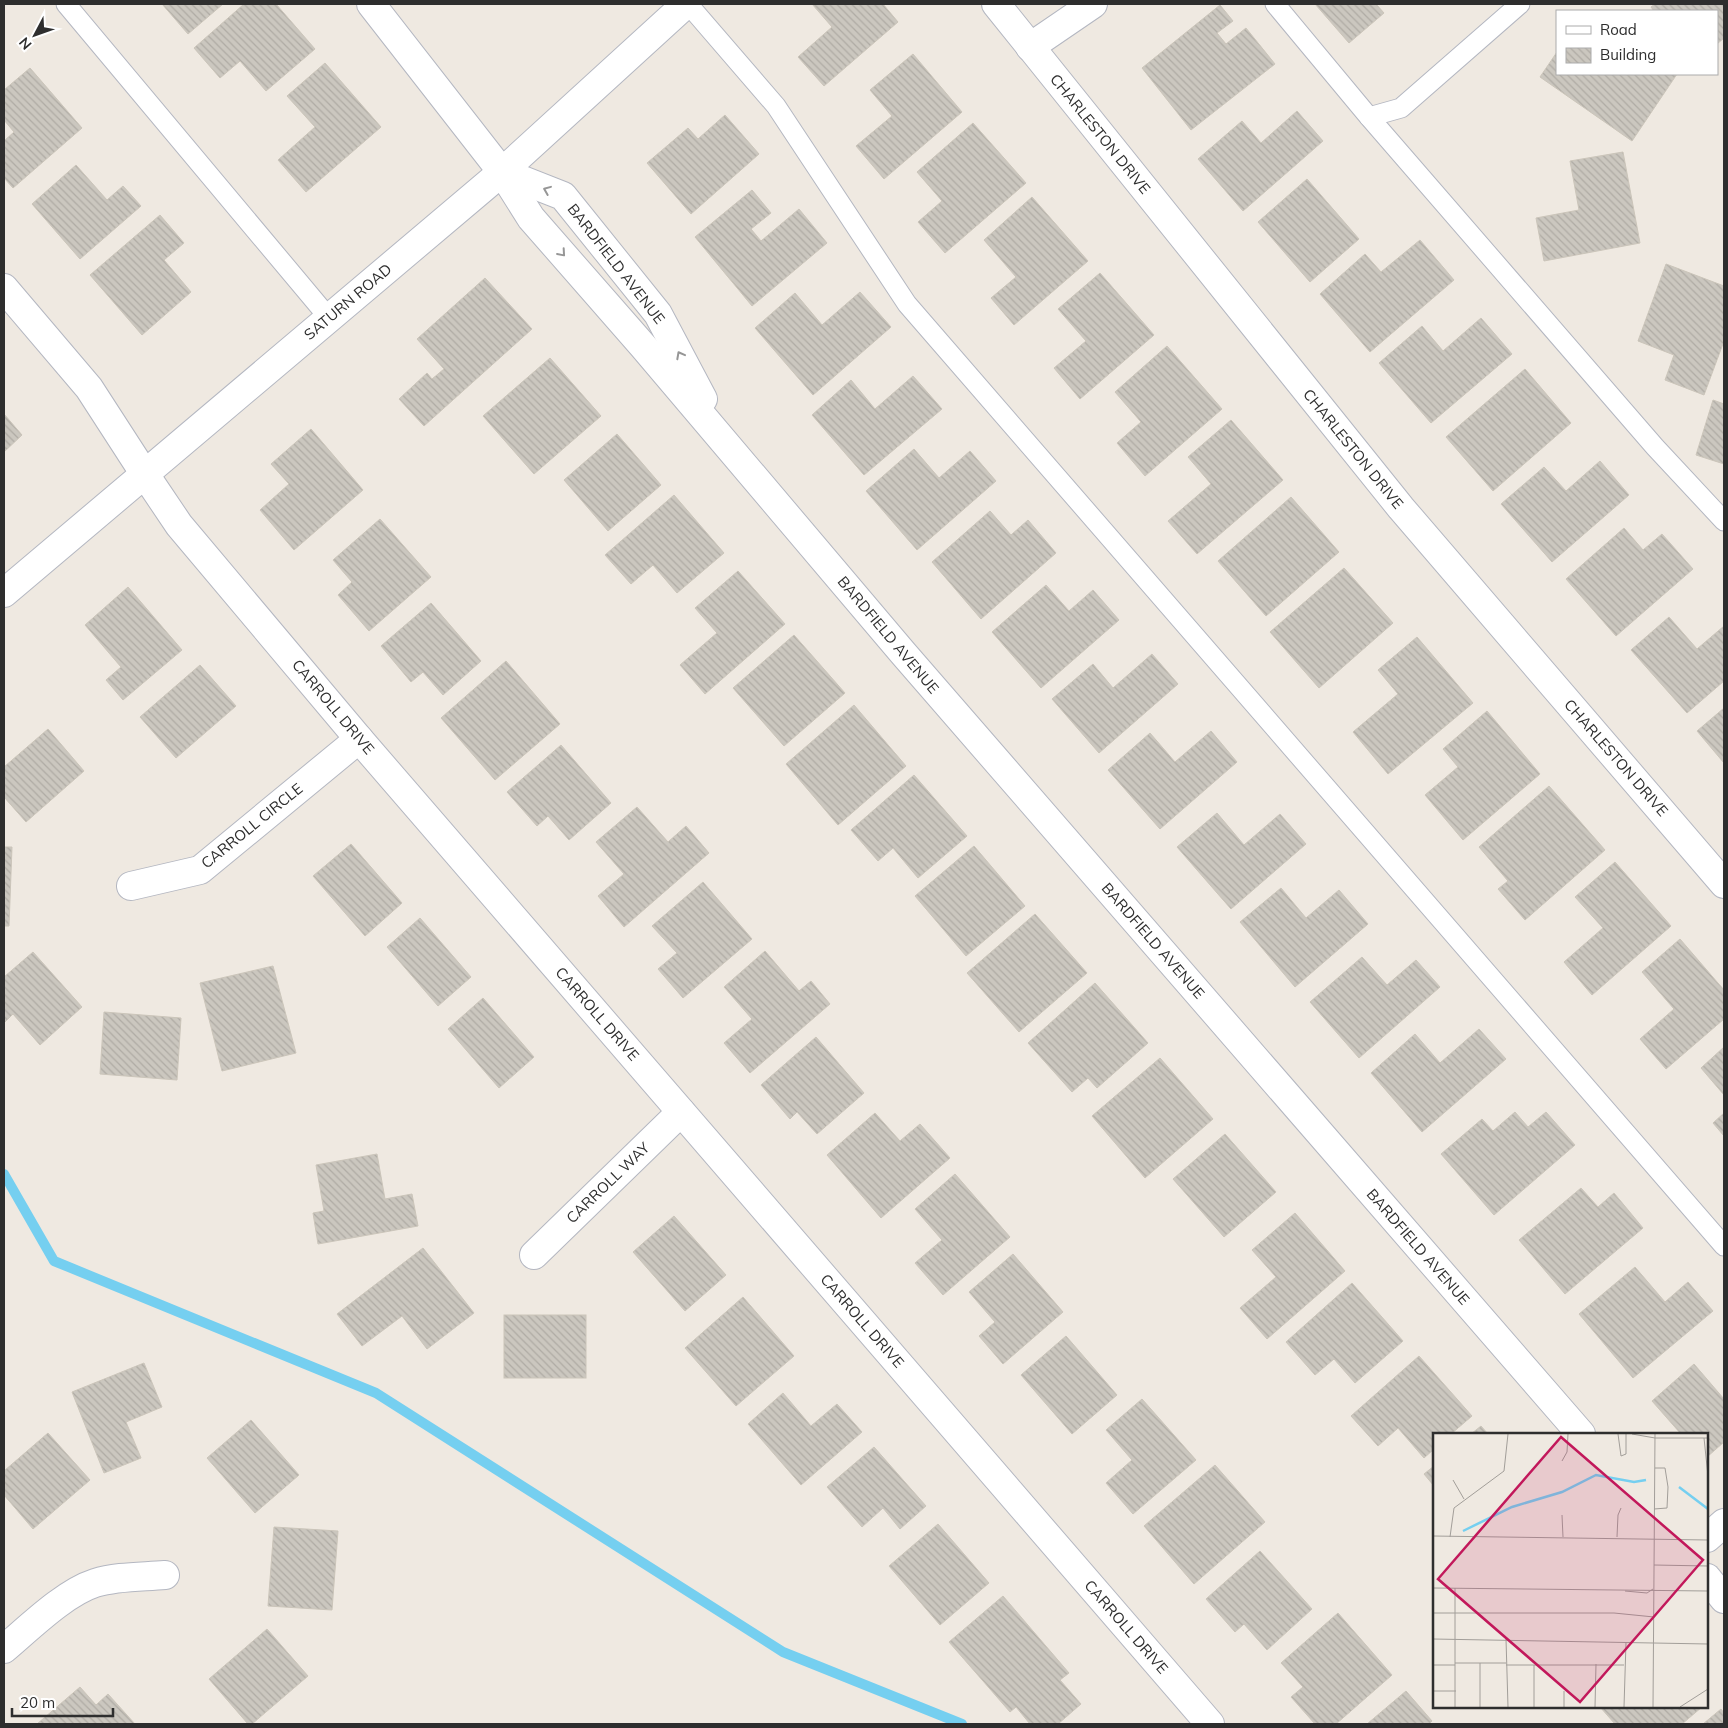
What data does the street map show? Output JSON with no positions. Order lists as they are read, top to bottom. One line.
{"streets":{"street":["CHARLESTON DRIVE","BARDFIELD AVENUE","SATURN ROAD","CARROLL DRIVE","CARROLL CIRCLE","CARROLL WAY"]},"crossings":[["BARDFIELD AVENUE","SATURN ROAD"],["SATURN ROAD","CARROLL DRIVE"],["CARROLL DRIVE","CARROLL CIRCLE"],["CARROLL DRIVE","CARROLL WAY"]],"legend":["Road","Building"],"scale_bar":"20 m","north":"bottom left"}
